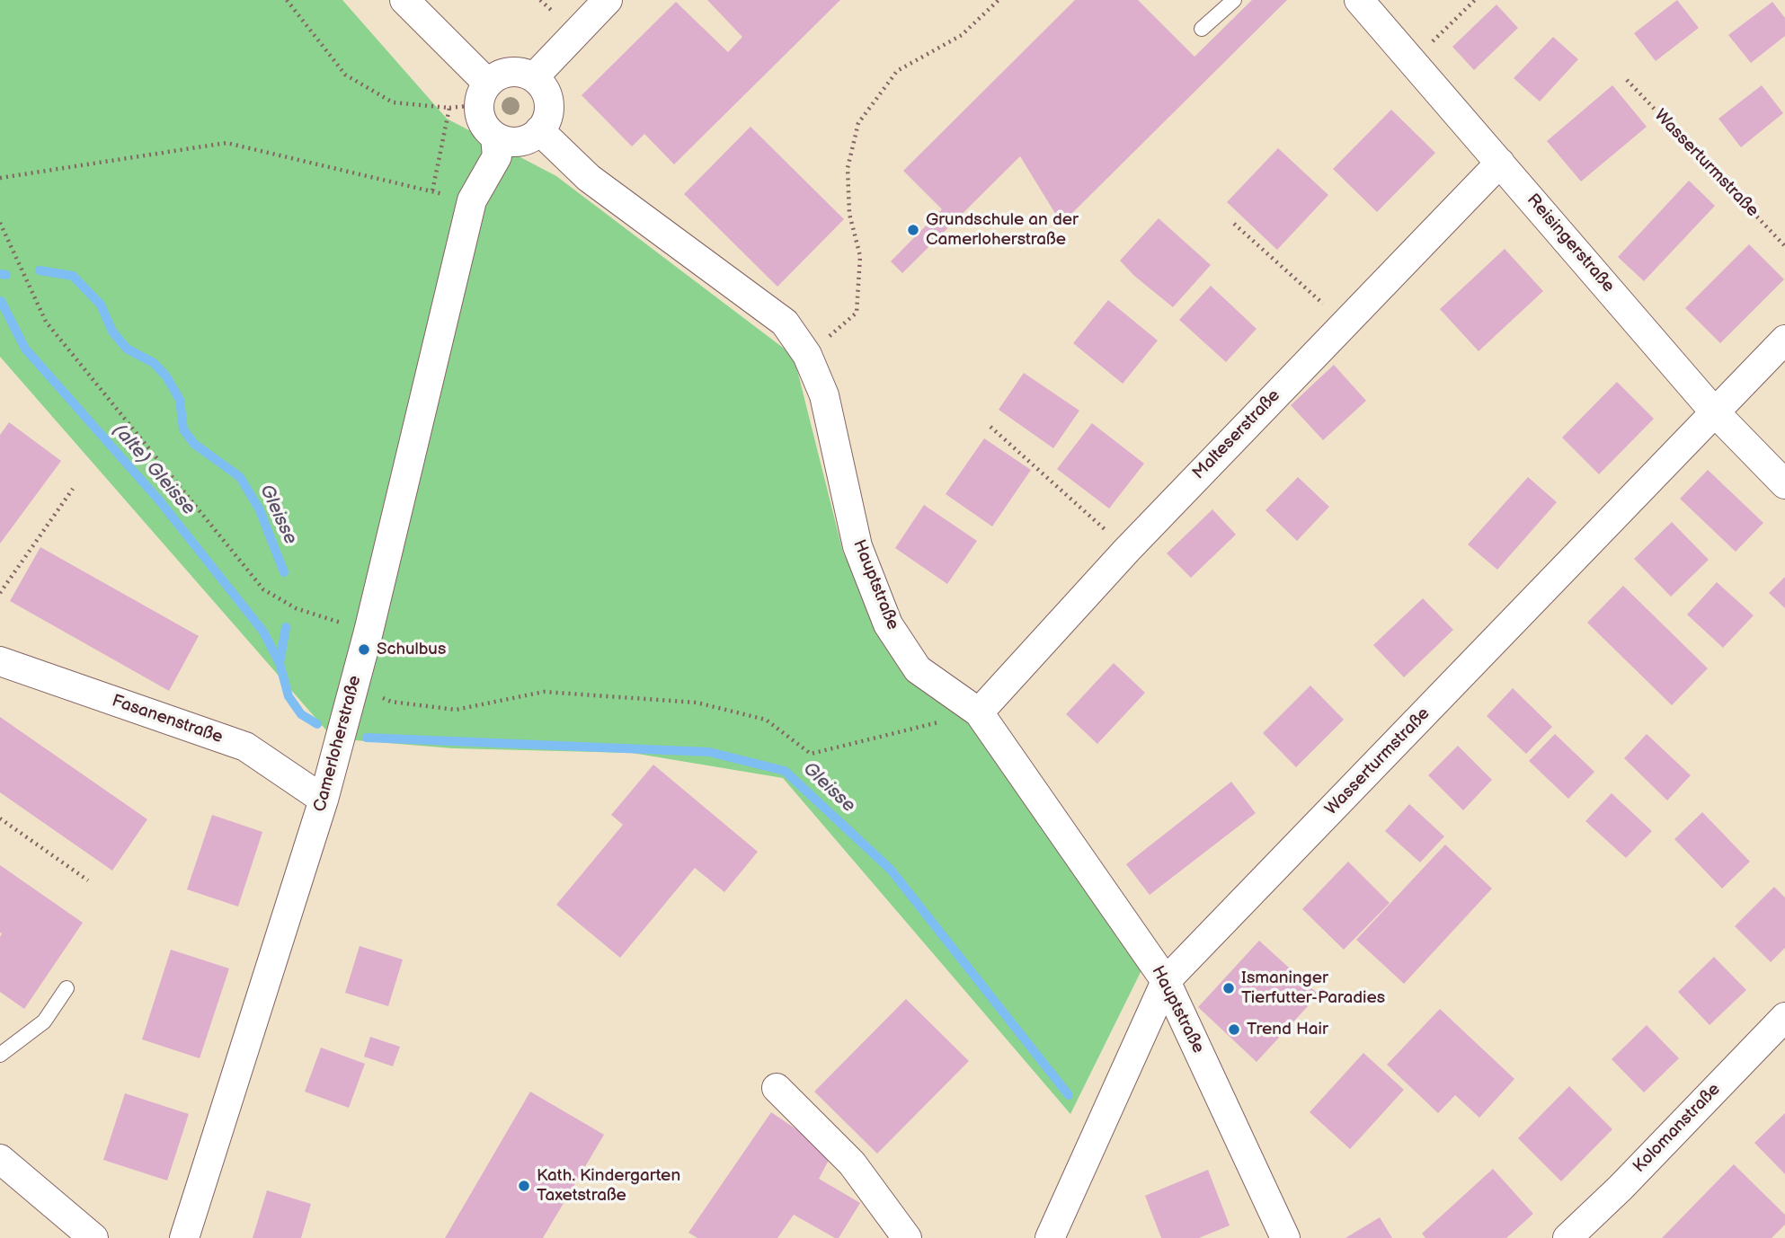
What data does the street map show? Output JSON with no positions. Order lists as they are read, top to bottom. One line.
{"streets":{"street":["Wasserturmstraße","Reisingerstraße","Malteserstraße","Hauptstraße","Fasanenstraße","Camerloherstraße","Kolomanstraße"]},"crossings":[["Wasserturmstraße","Reisingerstraße"],["Wasserturmstraße","Hauptstraße"],["Reisingerstraße","Malteserstraße"],["Malteserstraße","Hauptstraße"],["Hauptstraße","Camerloherstraße"],["Fasanenstraße","Camerloherstraße"]],"water":["(alte) Gleisse","Gleisse"],"places":["Grundschule an der Camerloherstraße","Schulbus","Ismaninger Tierfutter-Paradies","Trend Hair","Kath. Kindergarten Taxetstraße"]}
